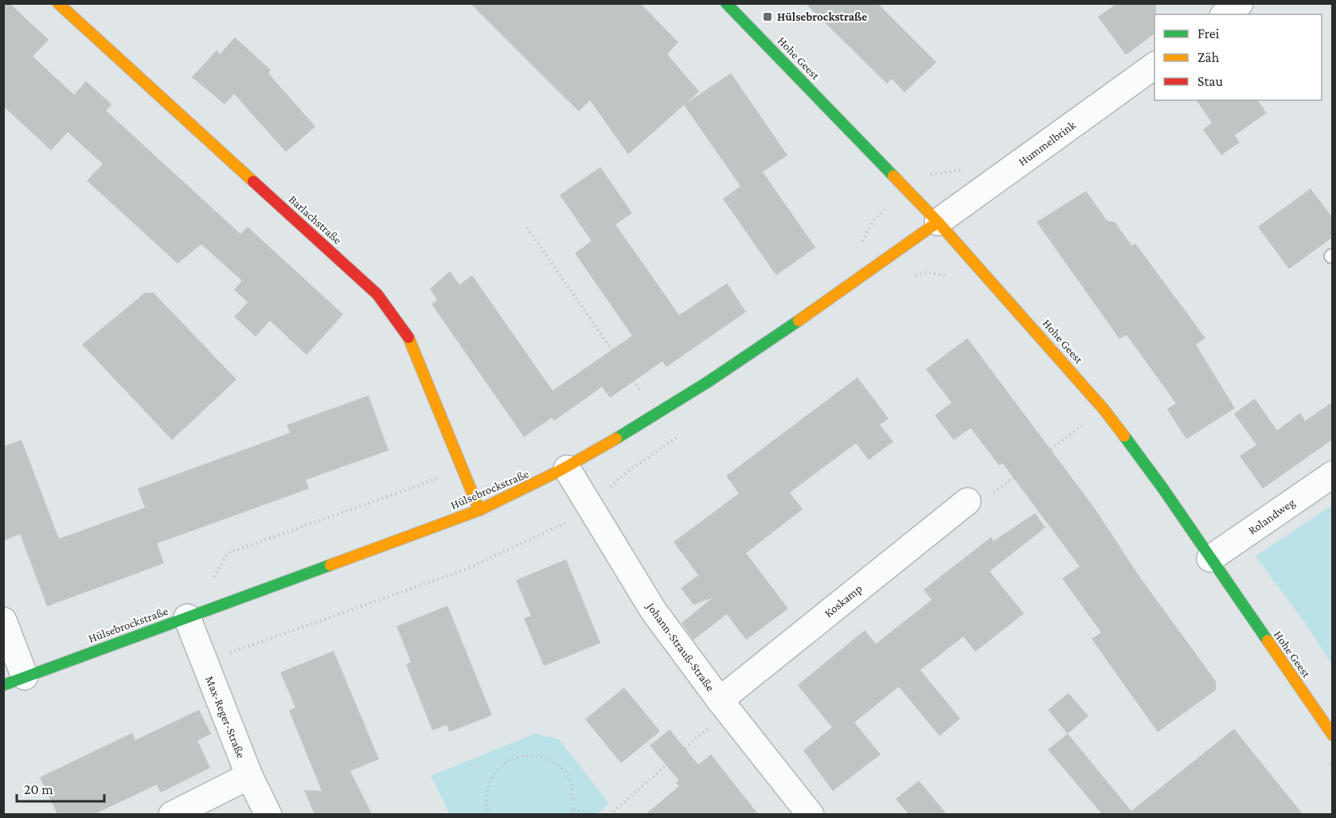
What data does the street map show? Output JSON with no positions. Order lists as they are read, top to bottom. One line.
{"streets":{"street":["Hohe Geest","Hummelbrink","Barlachstraße","Hülsebrockstraße","Rolandweg","Koskamp","Johann-Strauß-Straße","Max-Reger-Straße"]},"crossings":[["Hohe Geest","Hummelbrink"],["Hohe Geest","Hülsebrockstraße"],["Hohe Geest","Rolandweg"],["Hummelbrink","Hülsebrockstraße"],["Barlachstraße","Hülsebrockstraße"],["Hülsebrockstraße","Johann-Strauß-Straße"],["Hülsebrockstraße","Max-Reger-Straße"],["Koskamp","Johann-Strauß-Straße"]],"places":{"transit":["Hülsebrockstraße"]},"legend":["Frei","Zäh","Stau"],"scale_bar":"20 m"}
